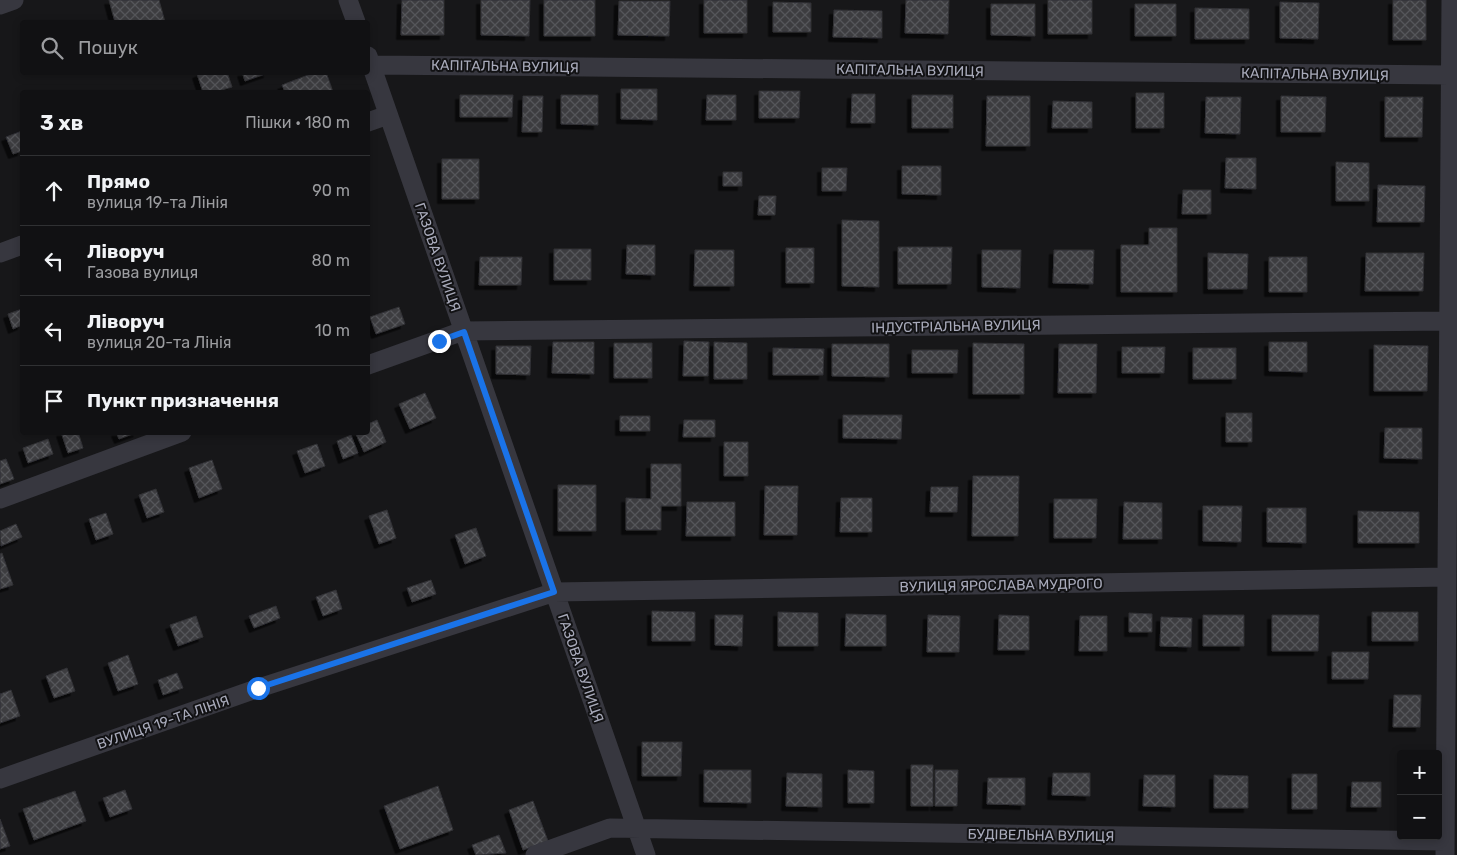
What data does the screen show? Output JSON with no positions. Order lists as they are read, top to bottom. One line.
{"streets":{"street":["КАПІТАЛЬНА ВУЛИЦЯ","ГАЗОВА ВУЛИЦЯ","ІНДУСТРІАЛЬНА ВУЛИЦЯ","ВУЛИЦЯ ЯРОСЛАВА МУДРОГО","ВУЛИЦЯ 19-ТА ЛІНІЯ","БУДІВЕЛЬНА ВУЛИЦЯ"]},"crossings":[["ГАЗОВА ВУЛИЦЯ","ІНДУСТРІАЛЬНА ВУЛИЦЯ"],["ГАЗОВА ВУЛИЦЯ","ВУЛИЦЯ ЯРОСЛАВА МУДРОГО"],["ГАЗОВА ВУЛИЦЯ","ВУЛИЦЯ 19-ТА ЛІНІЯ"],["ГАЗОВА ВУЛИЦЯ","БУДІВЕЛЬНА ВУЛИЦЯ"],["ВУЛИЦЯ ЯРОСЛАВА МУДРОГО","ВУЛИЦЯ 19-ТА ЛІНІЯ"]],"page":{"search":"Пошук","heading":["3 хв","Пішки · 180 m"],"list":[["Прямо","вулиця 19-та Лінія","90 m"],["Ліворуч","Газова вулиця","80 m"],["Ліворуч","вулиця 20-та Лінія","10 m"],"Пункт призначення"],"map_buttons":["+","−"]}}
